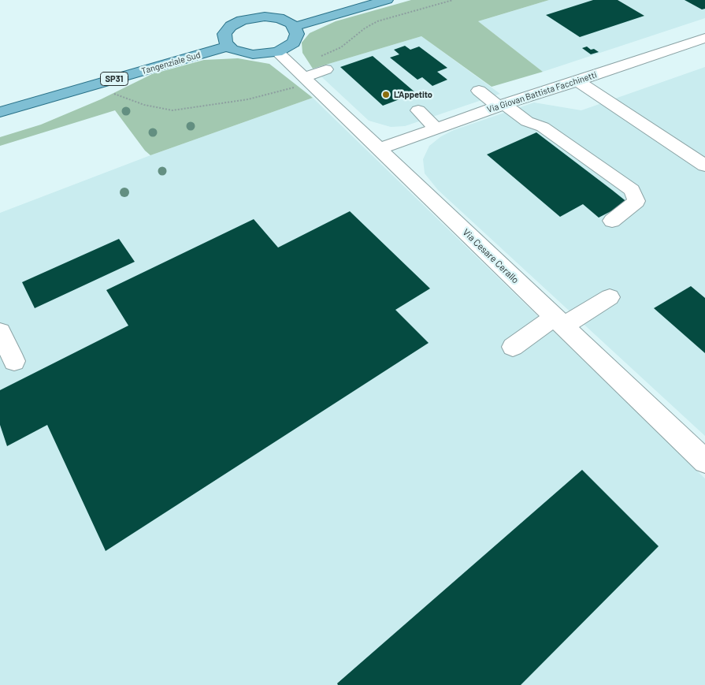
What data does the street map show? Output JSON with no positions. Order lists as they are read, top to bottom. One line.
{"streets":{"main road":["Tangenziale Sud","SP31"],"street":["Via Giovan Battista Facchinetti","Via Cesare Cerallo"]},"crossings":[["Via Giovan Battista Facchinetti","Via Cesare Cerallo"]],"places":["L'Appetito"]}
